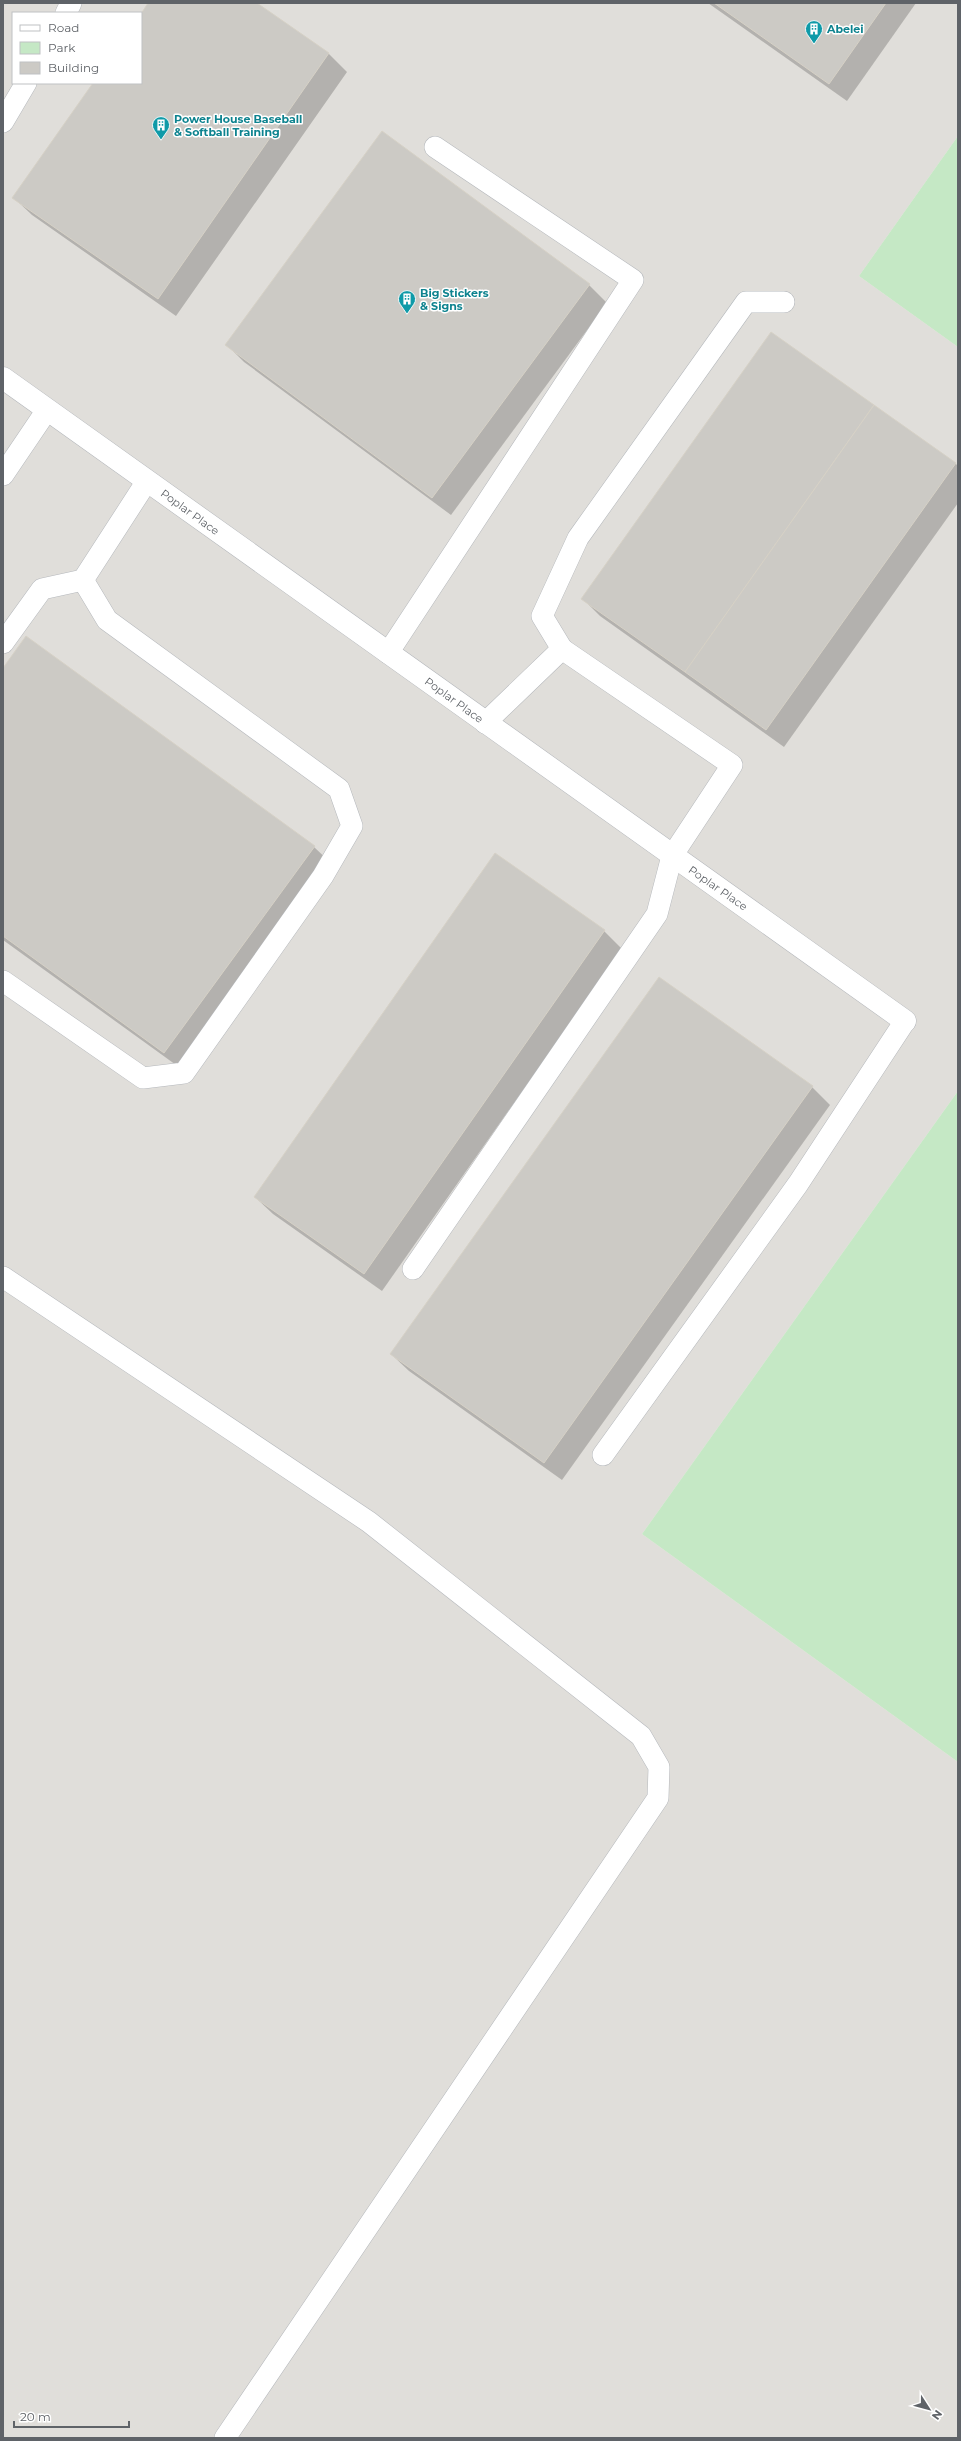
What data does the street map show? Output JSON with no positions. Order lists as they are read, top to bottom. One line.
{"streets":{"street":["Poplar Place"]},"places":{"building":["Abelei","Power House Baseball & Softball Training","Big Stickers & Signs"]},"legend":["Road","Park","Building"],"scale_bar":"20 m","north":"bottom right"}
